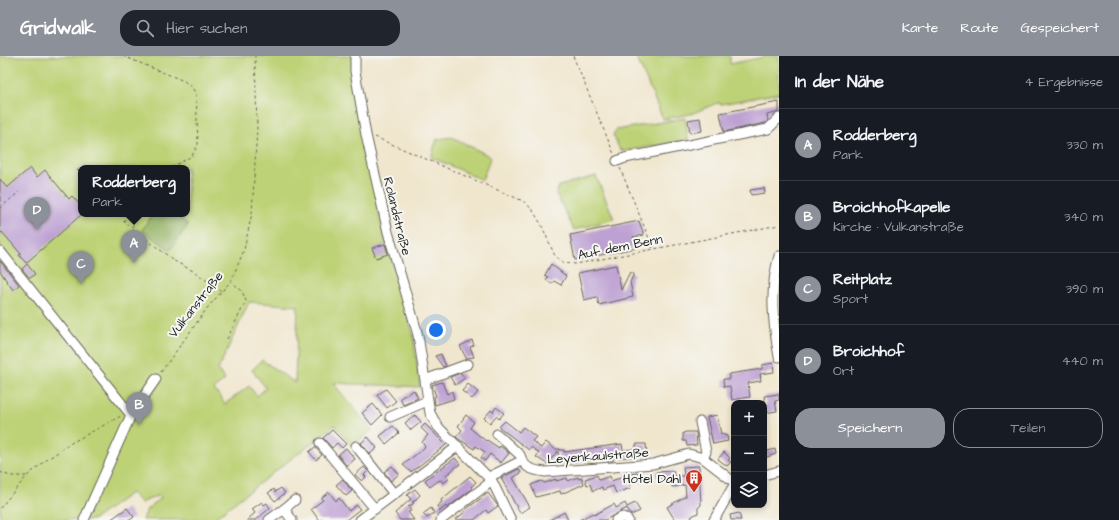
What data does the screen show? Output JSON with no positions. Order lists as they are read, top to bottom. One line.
{"streets":{"street":["Rolandstraße","Leyenkaulstraße"],"path":["Auf dem Benn","Vulkanstraße"]},"crossings":[["Rolandstraße","Auf dem Benn"]],"places":{"building":["Hotel Dahl"]},"page":{"header":"Gridwalk","search":"Hier suchen","nav":["Karte","Route","Gespeichert"],"heading":["In der Nähe","4 Ergebnisse"],"list":[{"mark":"A","name":"Rodderberg","note":"Park","value":"330 m"},{"mark":"B","name":"Broichhofkapelle","note":"Kirche · Vulkanstraße","value":"340 m"},{"mark":"C","name":"Reitplatz","note":"Sport","value":"390 m"},{"mark":"D","name":"Broichhof","note":"Ort","value":"440 m"}],"popup":["Rodderberg","Park"],"pins":["D","A","C","B"],"buttons":["Speichern","Teilen"],"map_buttons":["+","−"]}}
